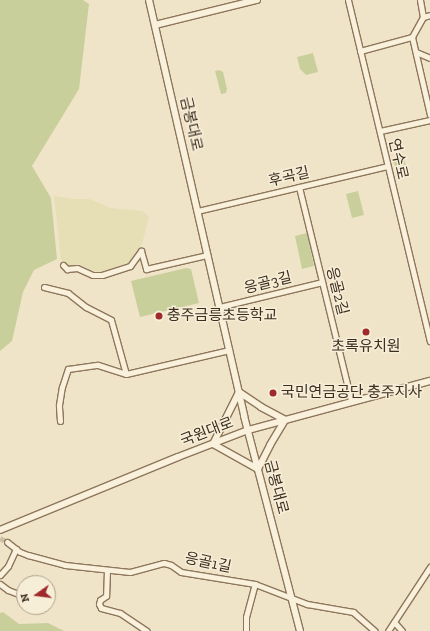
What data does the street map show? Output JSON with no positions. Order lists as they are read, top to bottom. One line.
{"streets":{"street":["금봉대로","연수로","후곡길","응골3길","응골2길","국원대로","응골1길"]},"crossings":[["금봉대로","후곡길"],["금봉대로","응골3길"],["금봉대로","국원대로"],["금봉대로","응골1길"],["연수로","후곡길"],["후곡길","응골2길"],["응골3길","응골2길"],["응골2길","국원대로"]],"places":["충주금릉초등학교","초록유치원","국민연금공단 충주지사"],"north":"left"}
